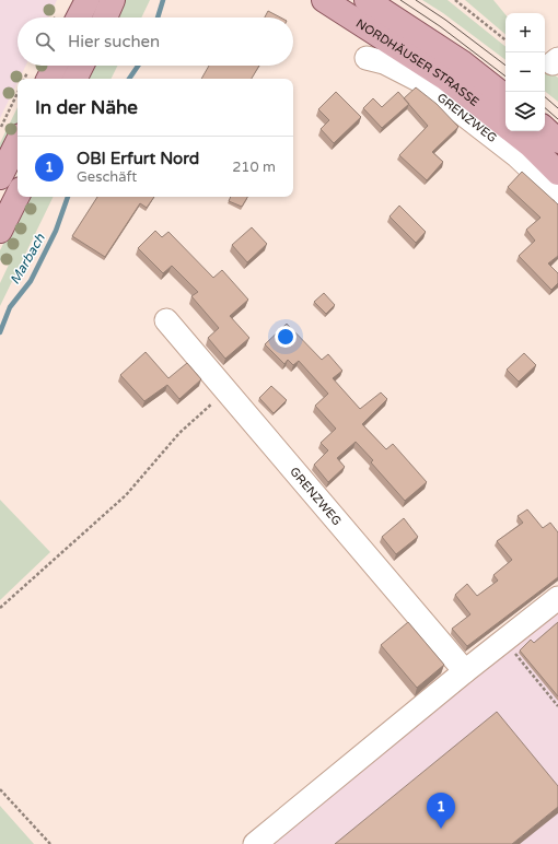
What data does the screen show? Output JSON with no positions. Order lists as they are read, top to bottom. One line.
{"streets":{"main road":["NORDHÄUSER STRASSE"],"street":["GRENZWEG"]},"water":["Marbach"],"page":{"map_buttons":["+","−"],"search":"Hier suchen","heading":"In der Nähe","list":[{"mark":"1","name":"OBI Erfurt Nord","note":"Geschäft","value":"210 m"}],"pins":"1"}}
